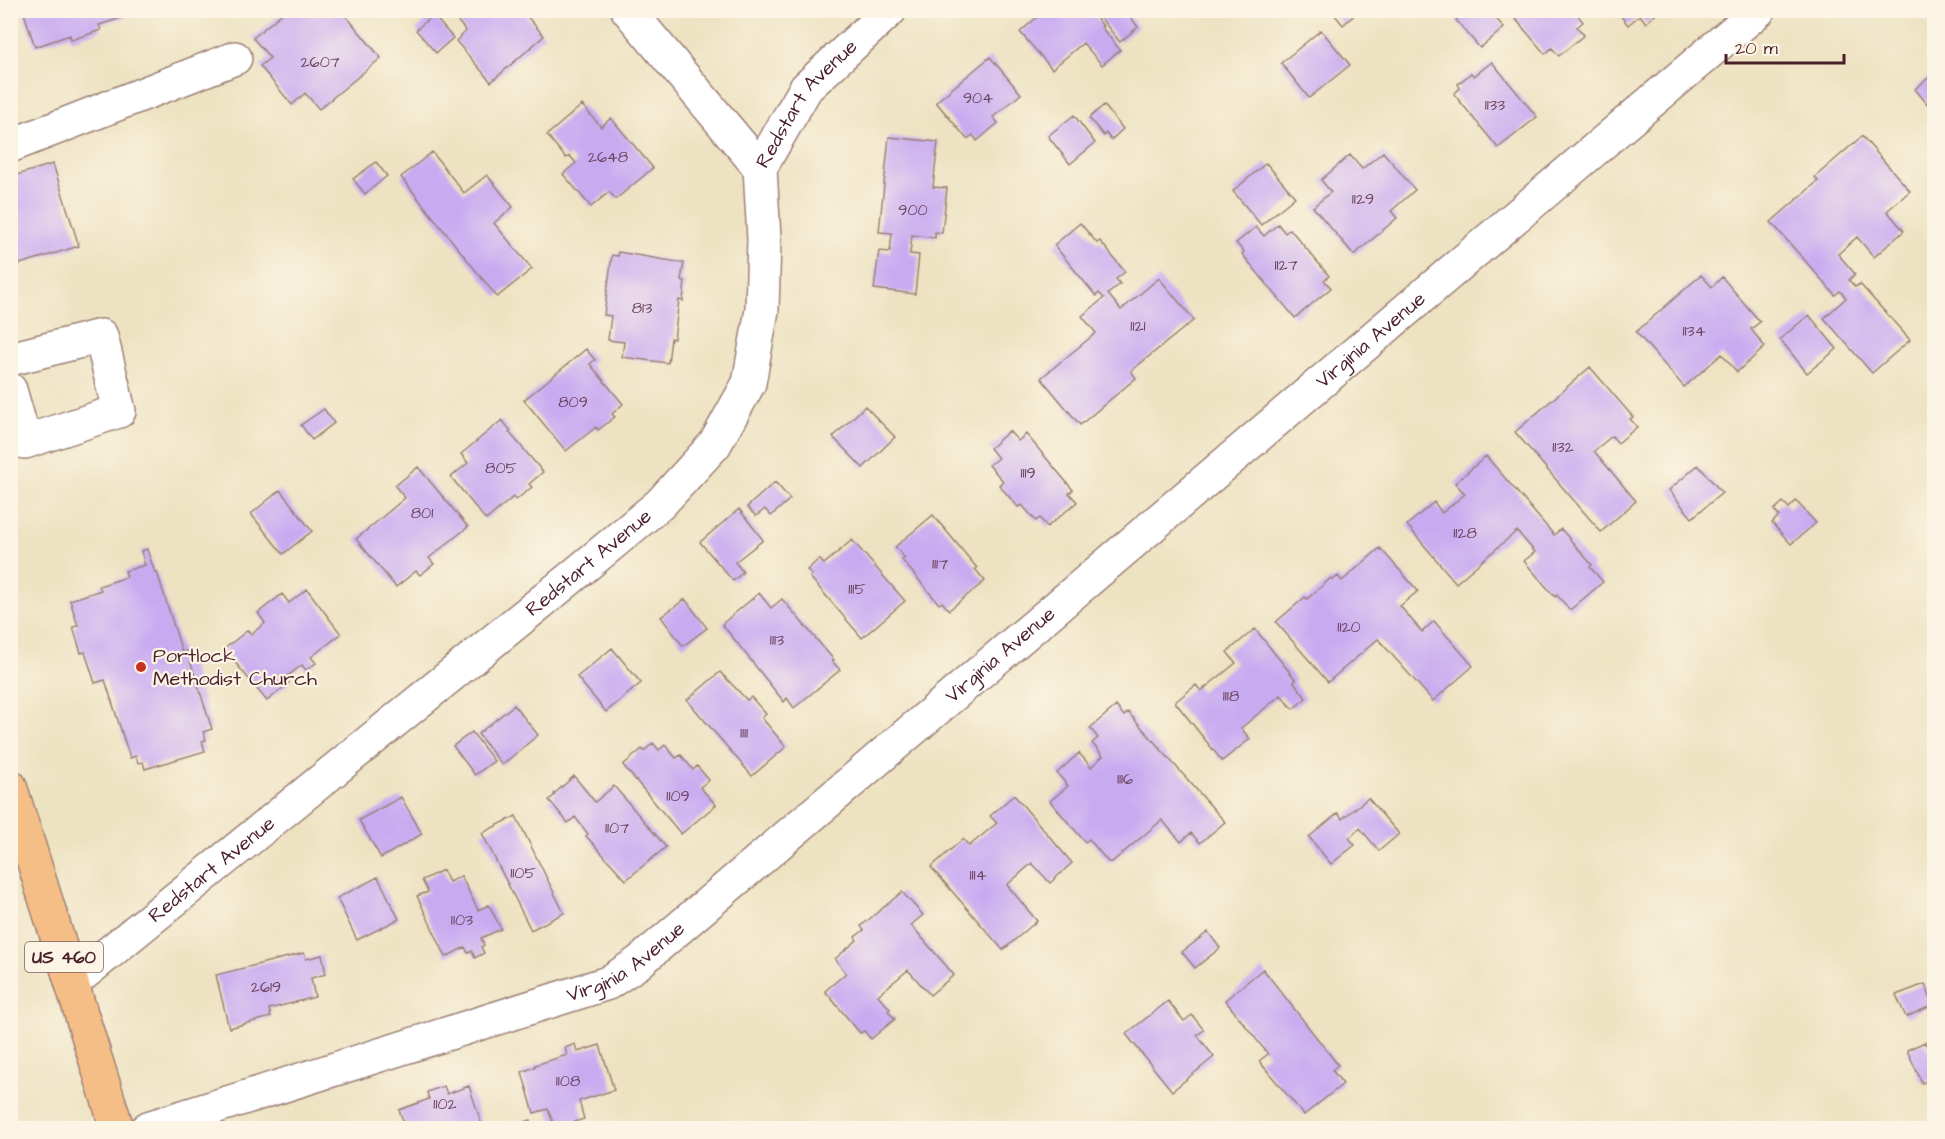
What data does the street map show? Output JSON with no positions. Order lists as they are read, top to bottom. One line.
{"streets":{"main road":["US 460"],"street":["Redstart Avenue","Virginia Avenue"]},"crossings":[["Redstart Avenue","US 460"]],"places":["Portlock Methodist Church"],"house_numbers":["2607","904","1133","2648","1129","900","1127","813","1121","1134","809","1132","805","1119","801","1128","1117","1115","1120","1113","1118","1111","1116","1109","1107","1105","1114","1103","2619","1108","1102"],"scale_bar":"20 m"}
